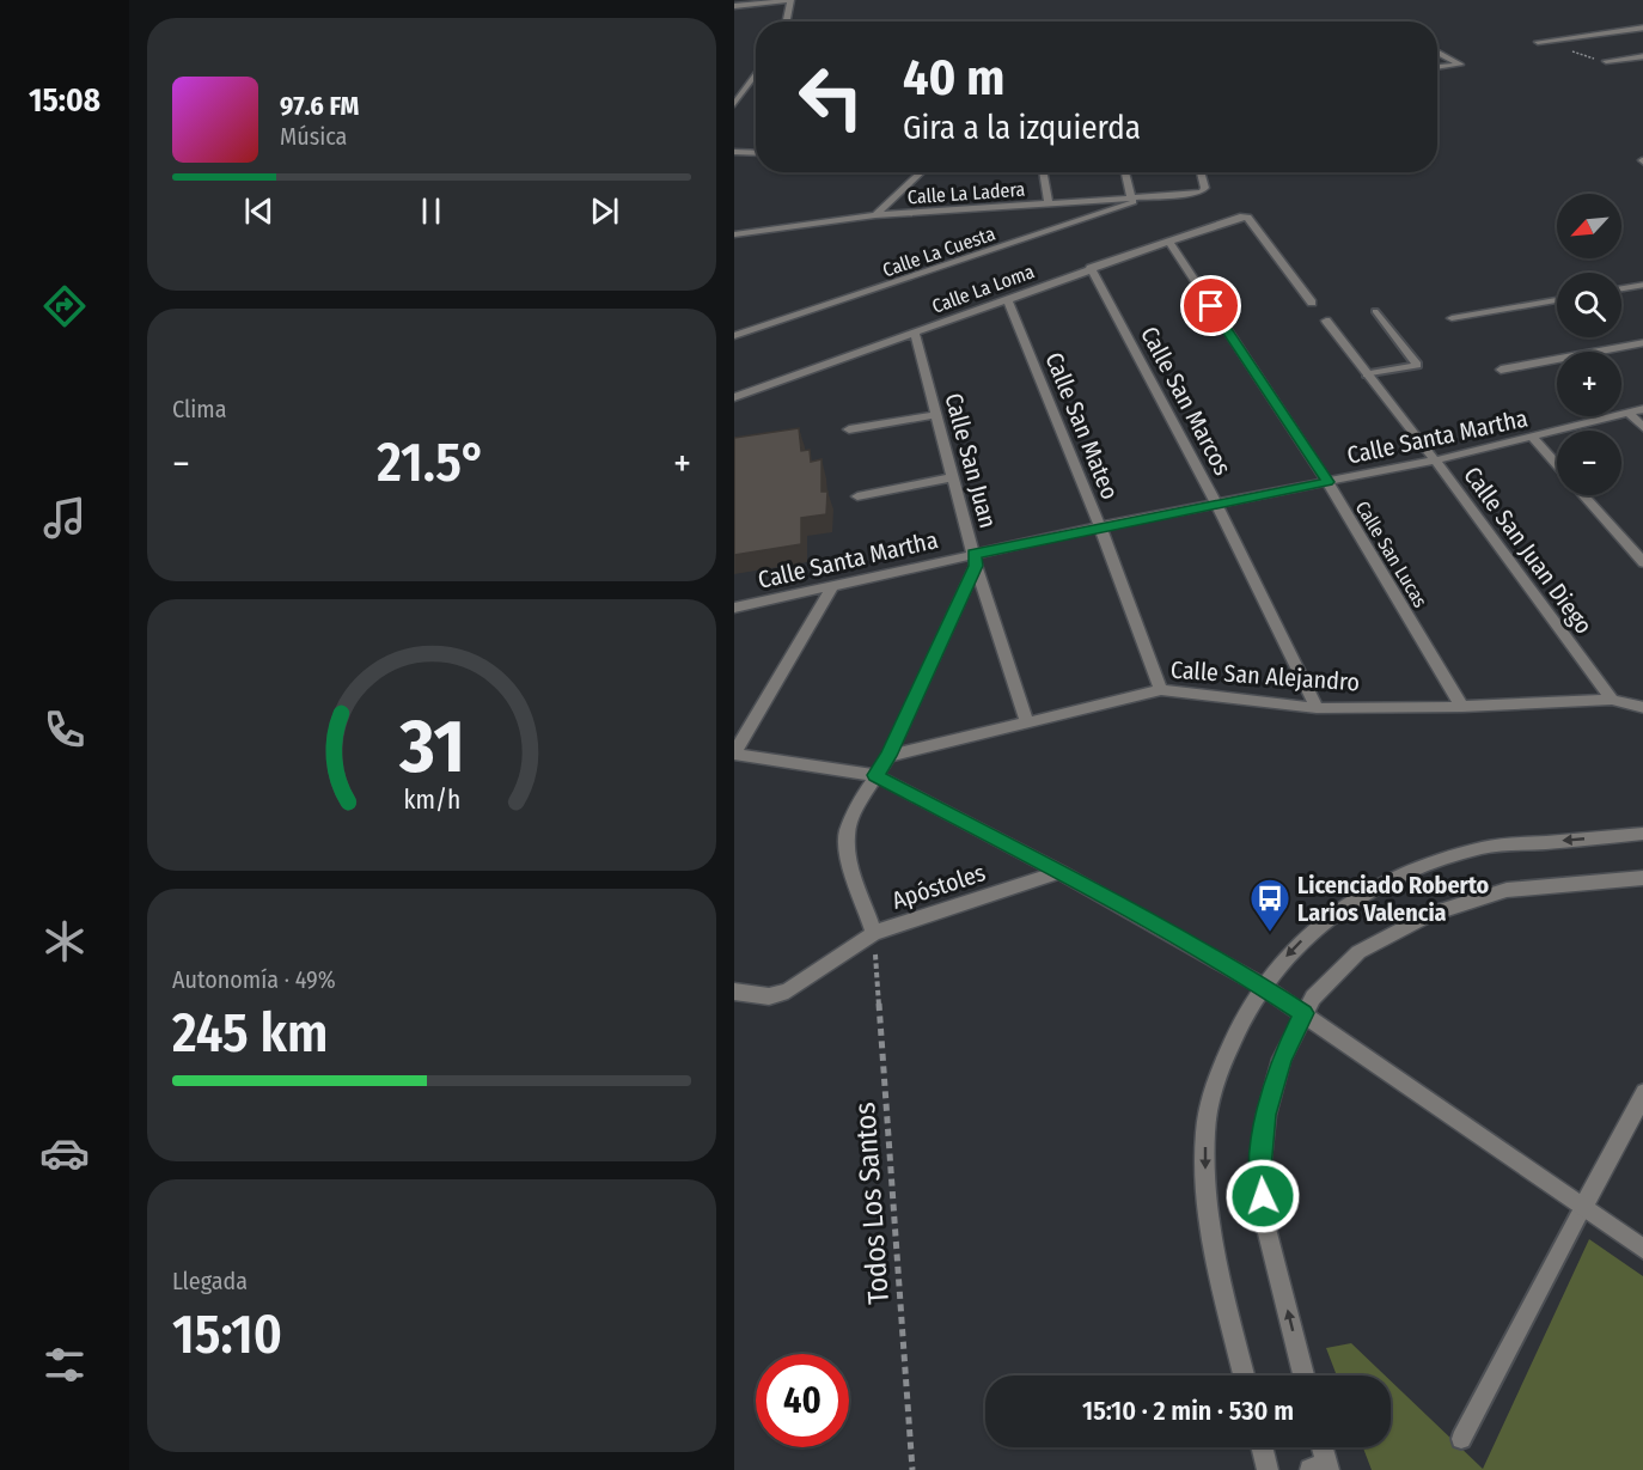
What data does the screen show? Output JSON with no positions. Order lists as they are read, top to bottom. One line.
{"streets":{"street":["Calle La Ladera","Calle La Cuesta","Calle La Loma","Calle San Marcos","Calle San Mateo","Calle Santa Martha","Calle San Juan","Calle San Juan Diego","Calle San Lucas","Calle San Alejandro","Apóstoles"],"path":["Todos Los Santos"]},"crossings":[["Calle La Ladera","Calle La Cuesta"],["Calle La Loma","Calle San Marcos"],["Calle La Loma","Calle San Mateo"],["Calle La Loma","Calle San Juan"],["Calle La Loma","Calle San Lucas"],["Calle San Marcos","Calle Santa Martha"],["Calle San Marcos","Calle San Alejandro"],["Calle San Mateo","Calle Santa Martha"],["Calle San Mateo","Calle San Alejandro"],["Calle Santa Martha","Calle San Juan"],["Calle Santa Martha","Calle San Juan Diego"],["Calle Santa Martha","Calle San Lucas"],["Calle San Juan","Calle San Alejandro"],["Calle San Juan Diego","Calle San Alejandro"],["Calle San Lucas","Calle San Alejandro"],["Apóstoles","Todos Los Santos"]],"places":{"bus stop":["Licenciado Roberto Larios Valencia"]},"north":"bottom left","page":{"tabs":"15:08","turn":["40 m","Gira a la izquierda"],"song":["97.6 FM","Música"],"map_buttons":["+","−"],"tile":["Clima",["Autonomía · 49%","245 km"],["Llegada","15:10"]],"heat":["−","21.5°","+"],"limit":"40","trip":"15:10 · 2 min · 530 m","gauge":["31","km/h"]}}
